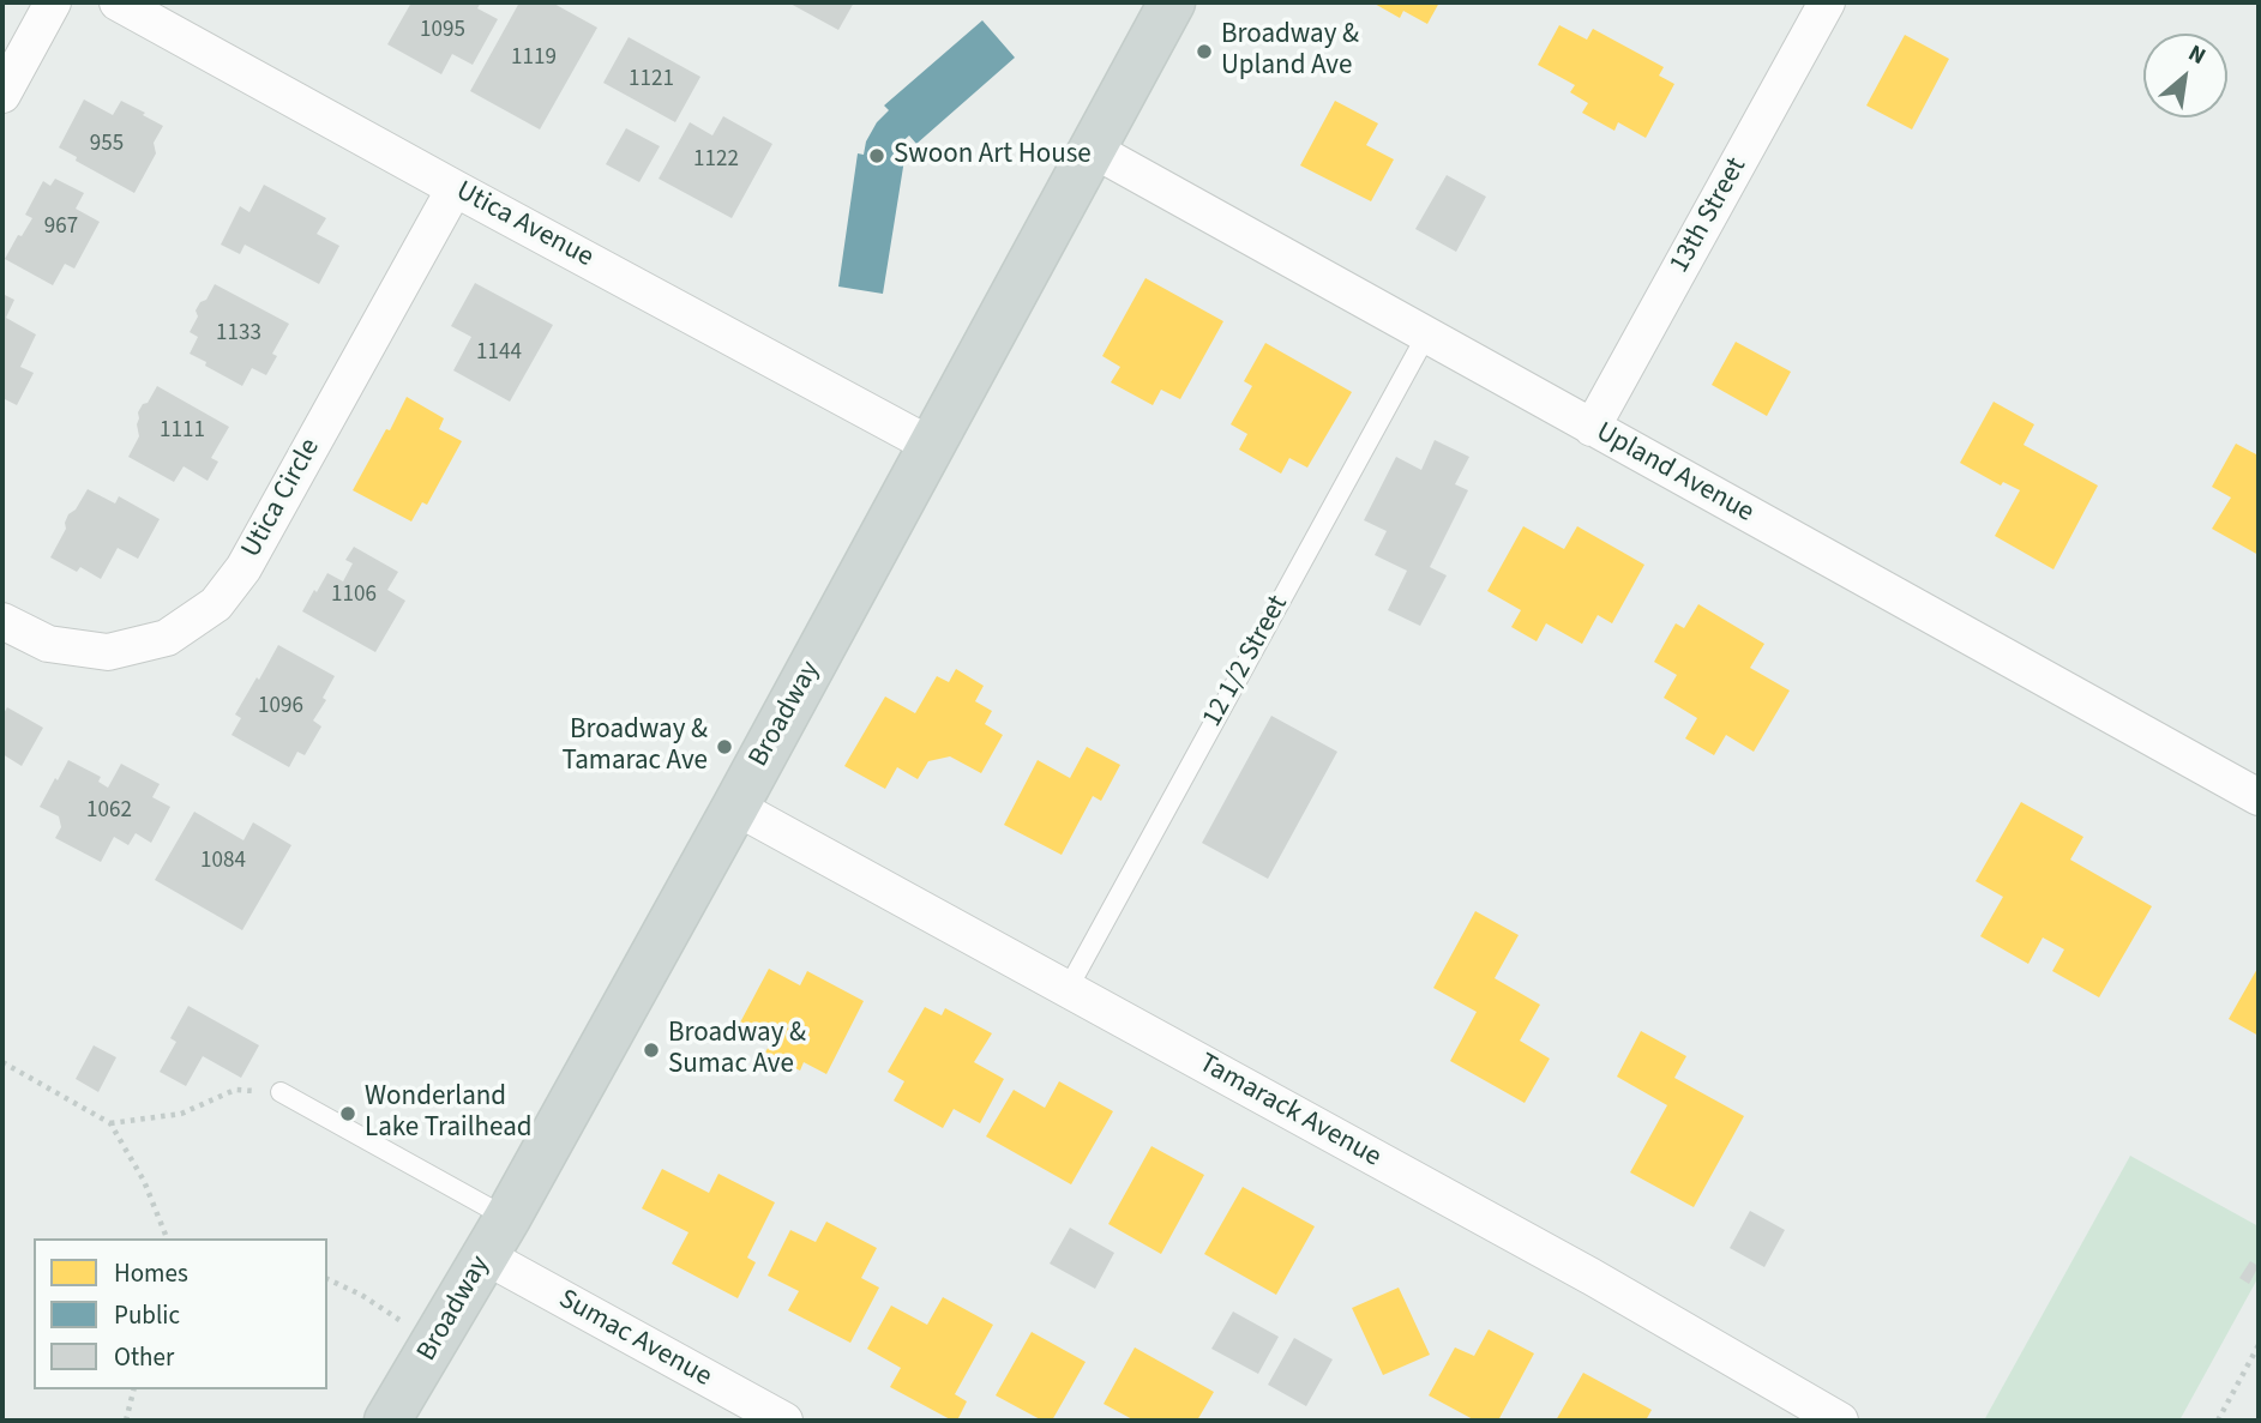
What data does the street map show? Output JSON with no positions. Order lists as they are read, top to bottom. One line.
{"streets":{"main road":["Broadway"],"street":["13th Street","Utica Avenue","Upland Avenue","Utica Circle","Tamarack Avenue","Sumac Avenue"],"lane":["12 1/2 Street"]},"crossings":[["13th Street","Upland Avenue"],["Utica Avenue","Utica Circle"],["Utica Avenue","Broadway"],["Upland Avenue","12 1/2 Street"],["Upland Avenue","Broadway"],["12 1/2 Street","Tamarack Avenue"],["Broadway","Tamarack Avenue"],["Broadway","Sumac Avenue"]],"places":["Broadway & Upland Ave","Swoon Art House","Broadway & Tamarac Ave","Broadway & Sumac Ave","Wonderland Lake Trailhead"],"house_numbers":["1095","1119","1121","955","1122","967","1133","1144","1111","1106","1096","1062","1084"],"legend":["Homes","Public","Other"],"north":"top right"}
